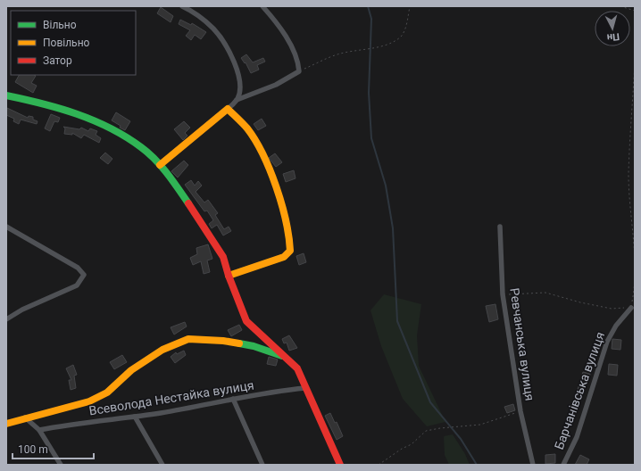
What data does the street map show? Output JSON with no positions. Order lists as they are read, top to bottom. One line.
{"streets":{"street":["Ревчанська вулиця","Барчанівська вулиця","Всеволода Нестайка вулиця"]},"legend":["Вільно","Повільно","Затор"],"scale_bar":"100 m","north":"bottom"}
